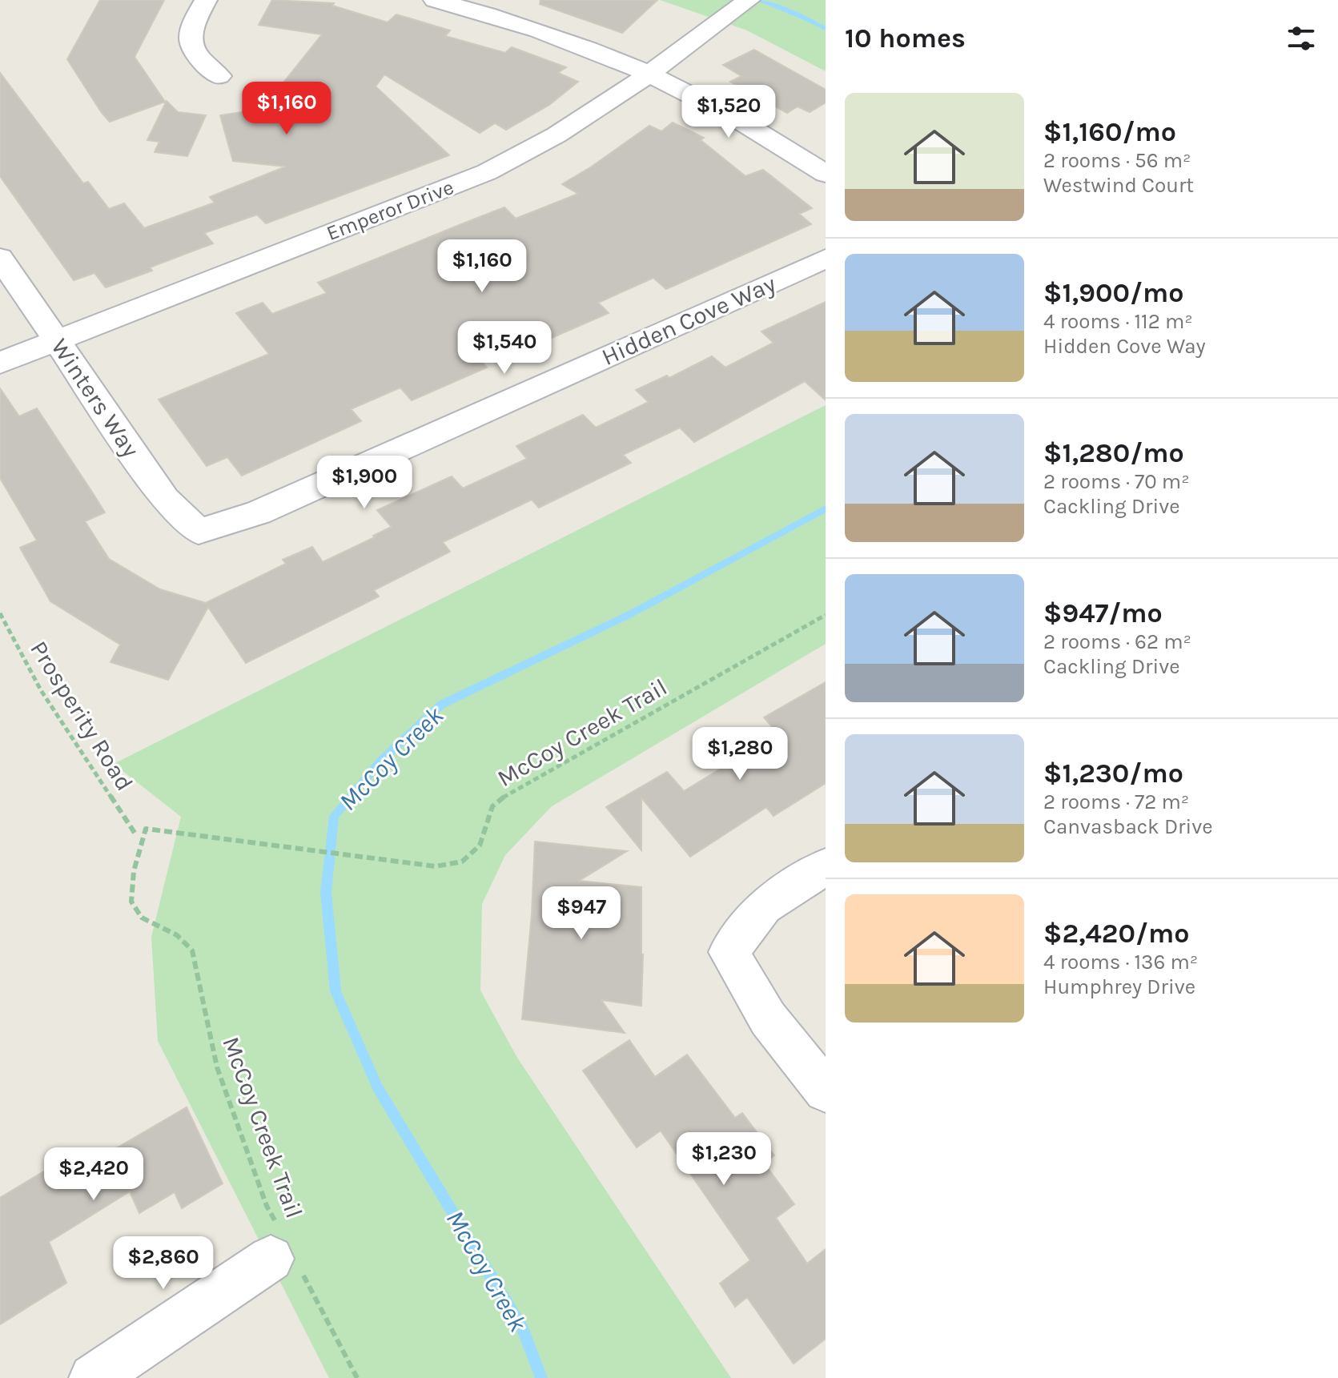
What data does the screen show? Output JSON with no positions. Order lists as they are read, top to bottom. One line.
{"streets":{"street":["Emperor Drive","Hidden Cove Way","Winters Way"],"path":["Prosperity Road","McCoy Creek Trail"]},"crossings":[["Emperor Drive","Winters Way"],["Hidden Cove Way","Winters Way"]],"water":["McCoy Creek"],"page":{"heading":"10 homes","list":[{"name":"$1,160/mo","note":"2 rooms · 56 m² · Westwind Court"},{"name":"$1,900/mo","note":"4 rooms · 112 m² · Hidden Cove Way"},{"name":"$1,280/mo","note":"2 rooms · 70 m² · Cackling Drive"},{"name":"$947/mo","note":"2 rooms · 62 m² · Cackling Drive"},{"name":"$1,230/mo","note":"2 rooms · 72 m² · Canvasback Drive"},{"name":"$2,420/mo","note":"4 rooms · 136 m² · Humphrey Drive"}],"price":["$1,160","$1,520","$1,160","$1,540","$1,900","$1,280","$947","$1,230","$2,420","$2,860"]}}
